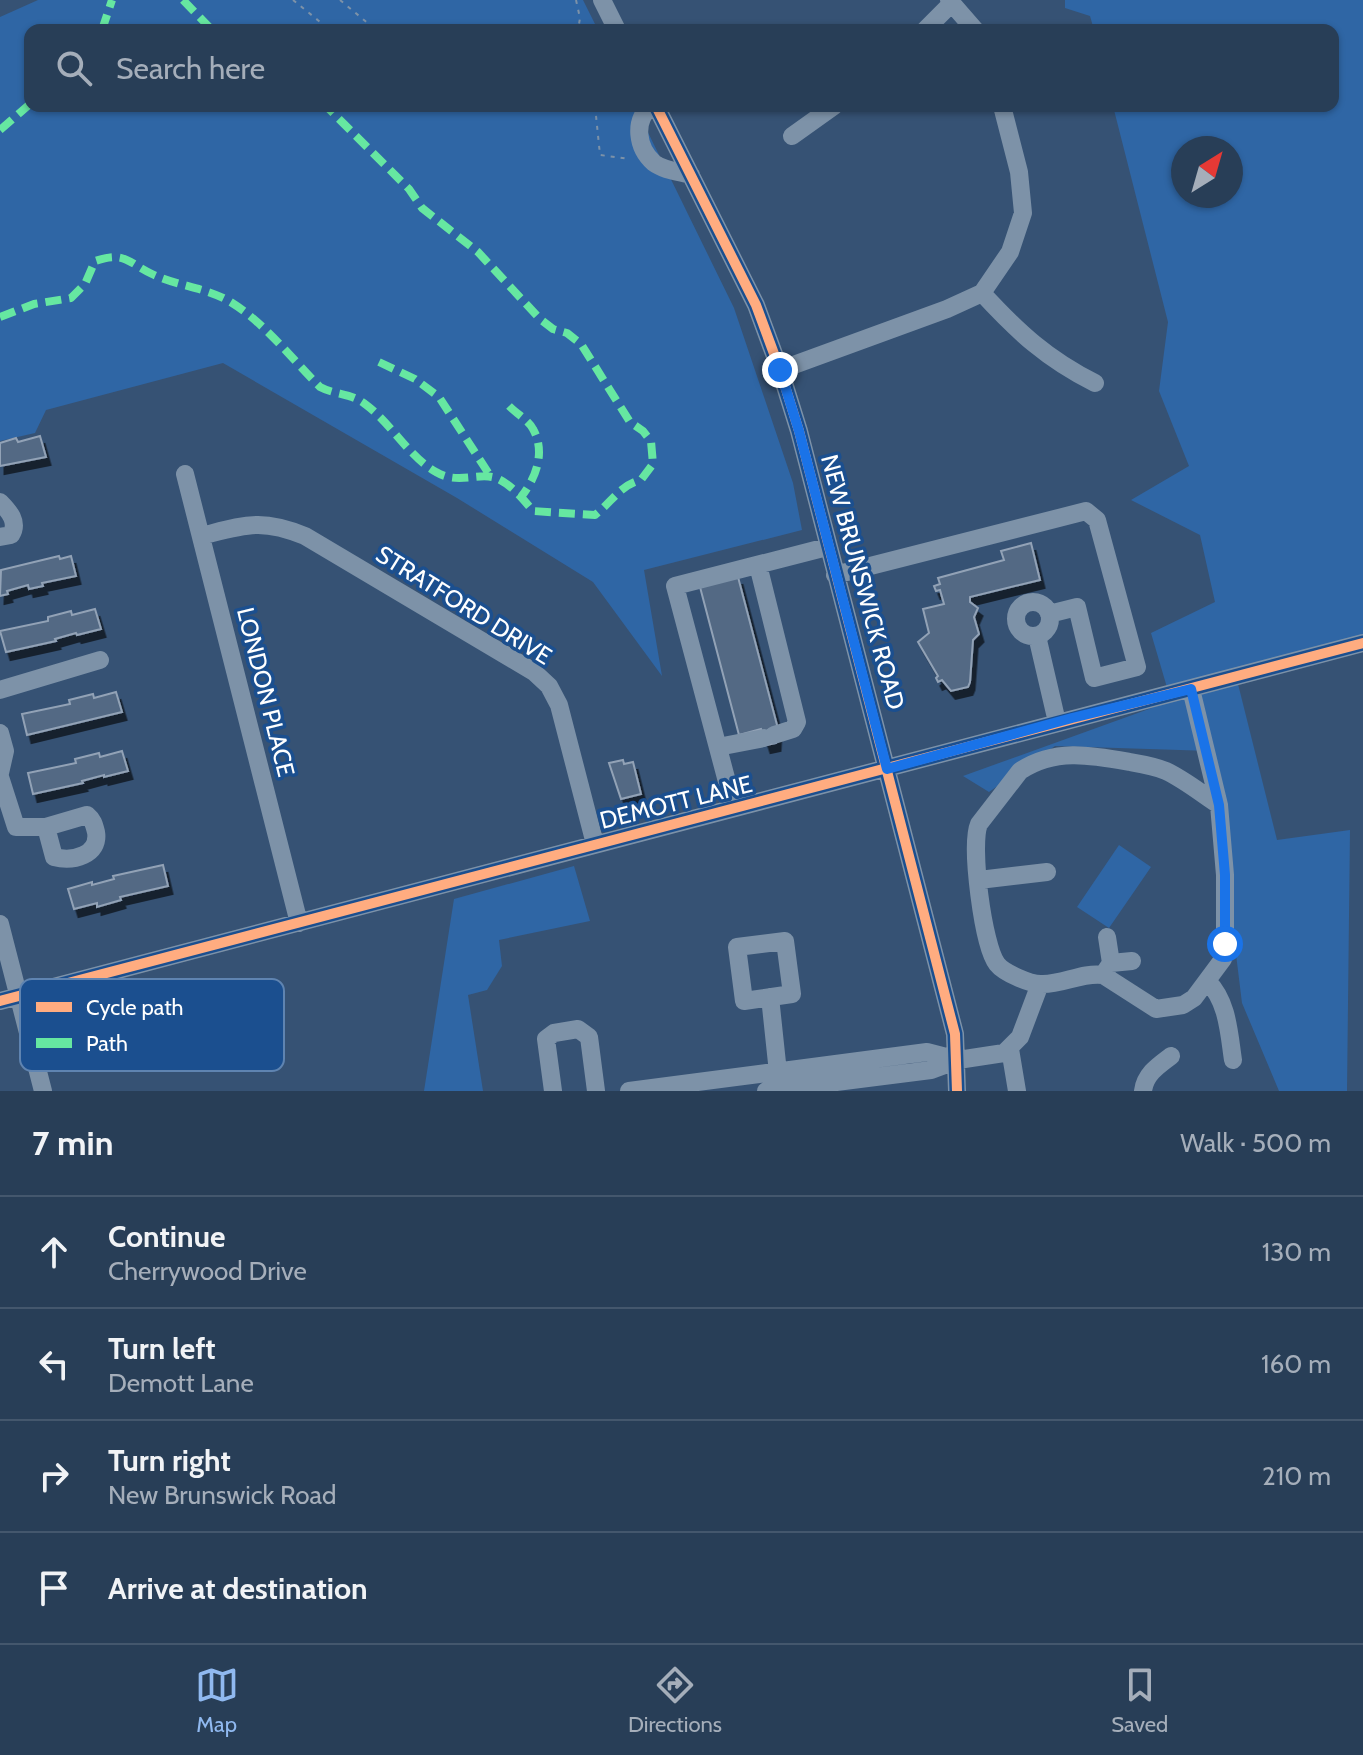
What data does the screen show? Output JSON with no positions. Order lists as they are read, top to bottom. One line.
{"streets":{"street":["NEW BRUNSWICK ROAD","STRATFORD DRIVE","LONDON PLACE","DEMOTT LANE"]},"crossings":[["NEW BRUNSWICK ROAD","DEMOTT LANE"],["STRATFORD DRIVE","LONDON PLACE"],["STRATFORD DRIVE","DEMOTT LANE"],["LONDON PLACE","DEMOTT LANE"]],"legend":["Cycle path","Path"],"north":"top right","page":{"search":"Search here","heading":["7 min","Walk · 500 m"],"list":[["Continue","Cherrywood Drive","130 m"],["Turn left","Demott Lane","160 m"],["Turn right","New Brunswick Road","210 m"],"Arrive at destination"],"nav":["Map","Directions","Saved"]}}
